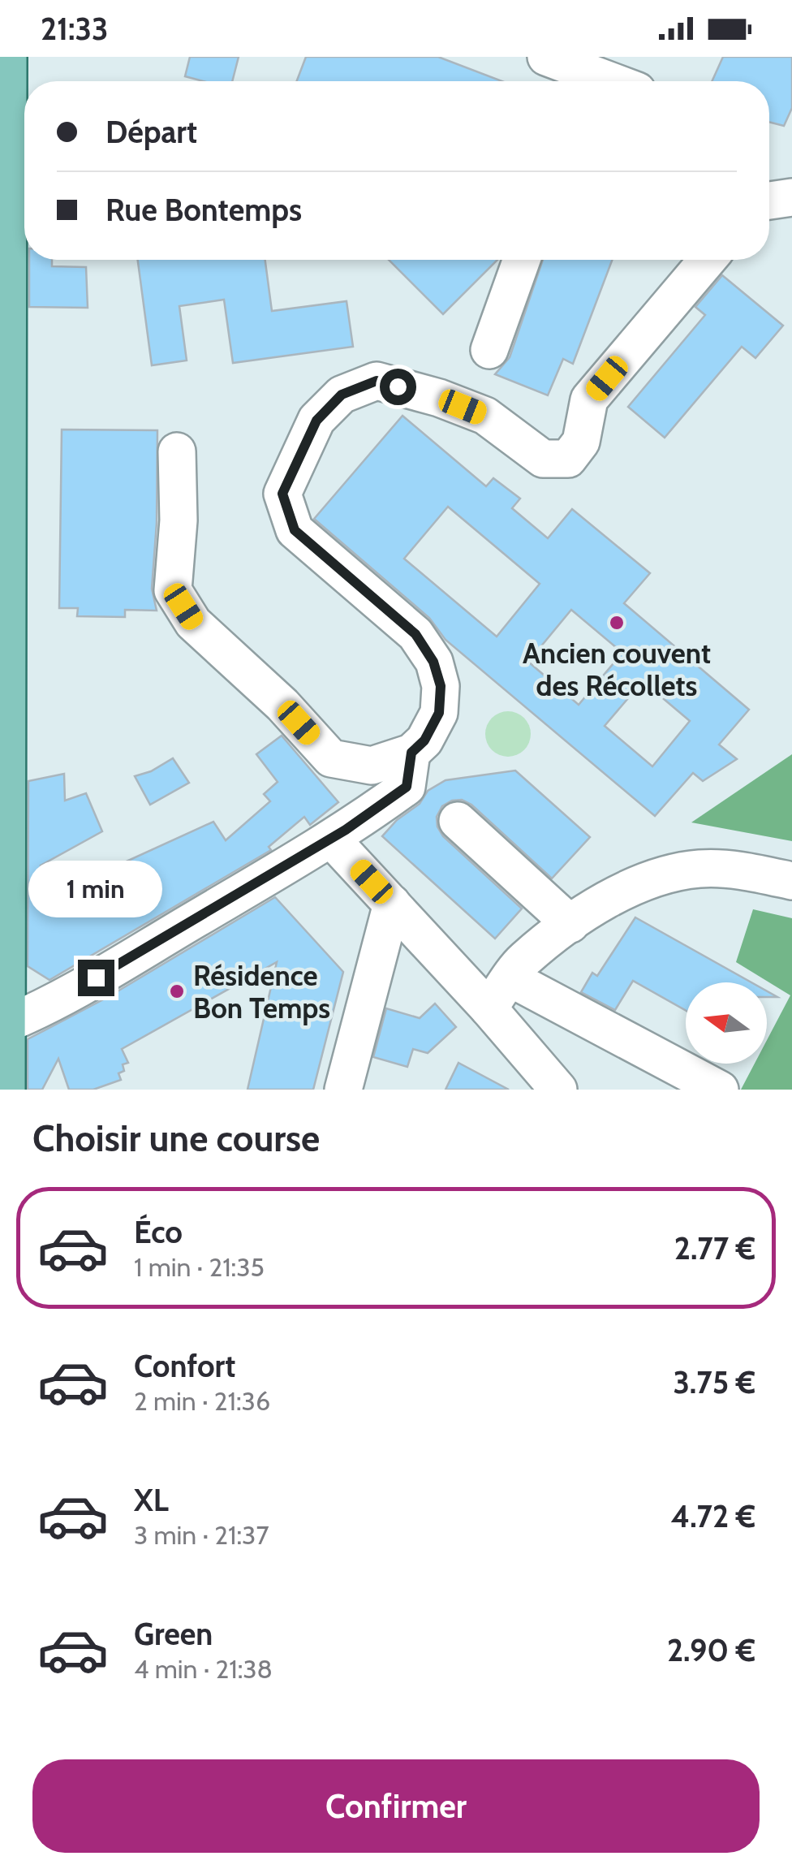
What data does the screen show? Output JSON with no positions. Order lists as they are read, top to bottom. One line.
{"places":["Ancien couvent des Récollets","Résidence Bon Temps"],"north":"left","page":{"status":"21:33","banner":["Départ","Rue Bontemps"],"bubble":"1 min","heading":"Choisir une course","list":[{"name":"Éco","note":"1 min · 21:35","value":"2.77 €"},{"name":"Confort","note":"2 min · 21:36","value":"3.75 €"},{"name":"XL","note":"3 min · 21:37","value":"4.72 €"},{"name":"Green","note":"4 min · 21:38","value":"2.90 €"}],"buttons":"Confirmer"}}
